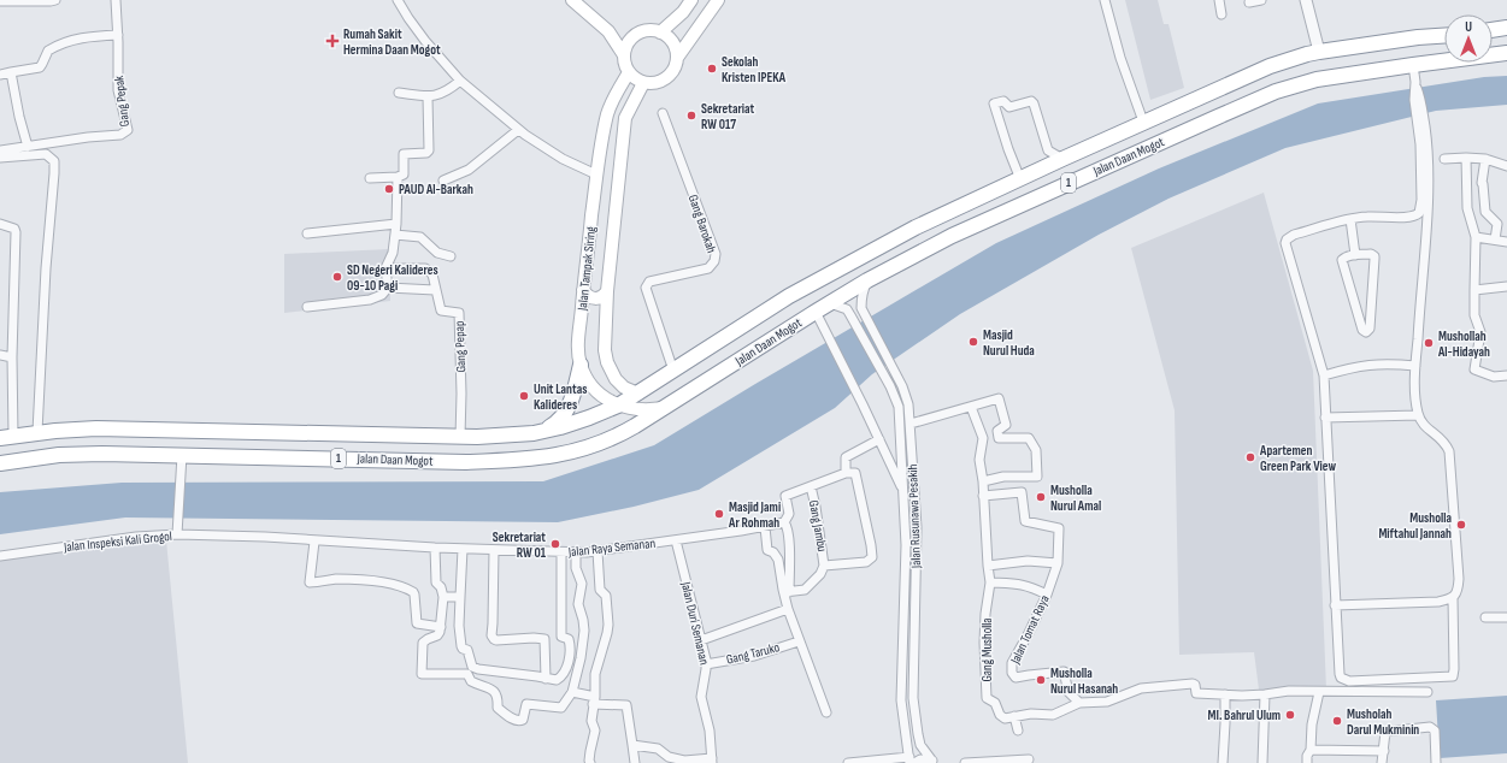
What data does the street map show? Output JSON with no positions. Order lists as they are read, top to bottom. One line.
{"streets":{"highway":["Jalan Daan Mogot","1"],"main road":["Jalan Tampak Siring"],"street":["Gang Pepak","Gang Barokah","Gang Pepap","Jalan Rusunawa Pesakih","Gang Jambu","Jalan Inspeksi Kali Grogol","Jalan Raya Semanan","Jalan Duri Semanan","Jalan Tomat Raya","Gang Musholla","Gang Taruko"]},"crossings":[["Jalan Daan Mogot","Gang Barokah"],["Jalan Daan Mogot","Jalan Tampak Siring"],["Jalan Daan Mogot","Gang Pepap"],["Jalan Daan Mogot","Jalan Rusunawa Pesakih"],["Jalan Inspeksi Kali Grogol","Jalan Raya Semanan"],["Jalan Raya Semanan","Jalan Duri Semanan"],["Jalan Duri Semanan","Gang Taruko"]],"places":{"health":["Rumah Sakit Hermina Daan Mogot"],"other":["Sekolah Kristen IPEKA","Sekretariat RW 017","PAUD Al-Barkah","SD Negeri Kalideres 09-10 Pagi","Masjid Nurul Huda","Mushollah Al-Hidayah","Unit Lantas Kalideres","Apartemen Green Park View","Musholla Nurul Amal","Masjid Jami Ar Rohmah","Musholla Miftahul Jannah","Sekretariat RW 01","Musholla Nurul Hasanah","MI. Bahrul Ulum","Musholah Darul Mukminin"]},"north":"top"}
